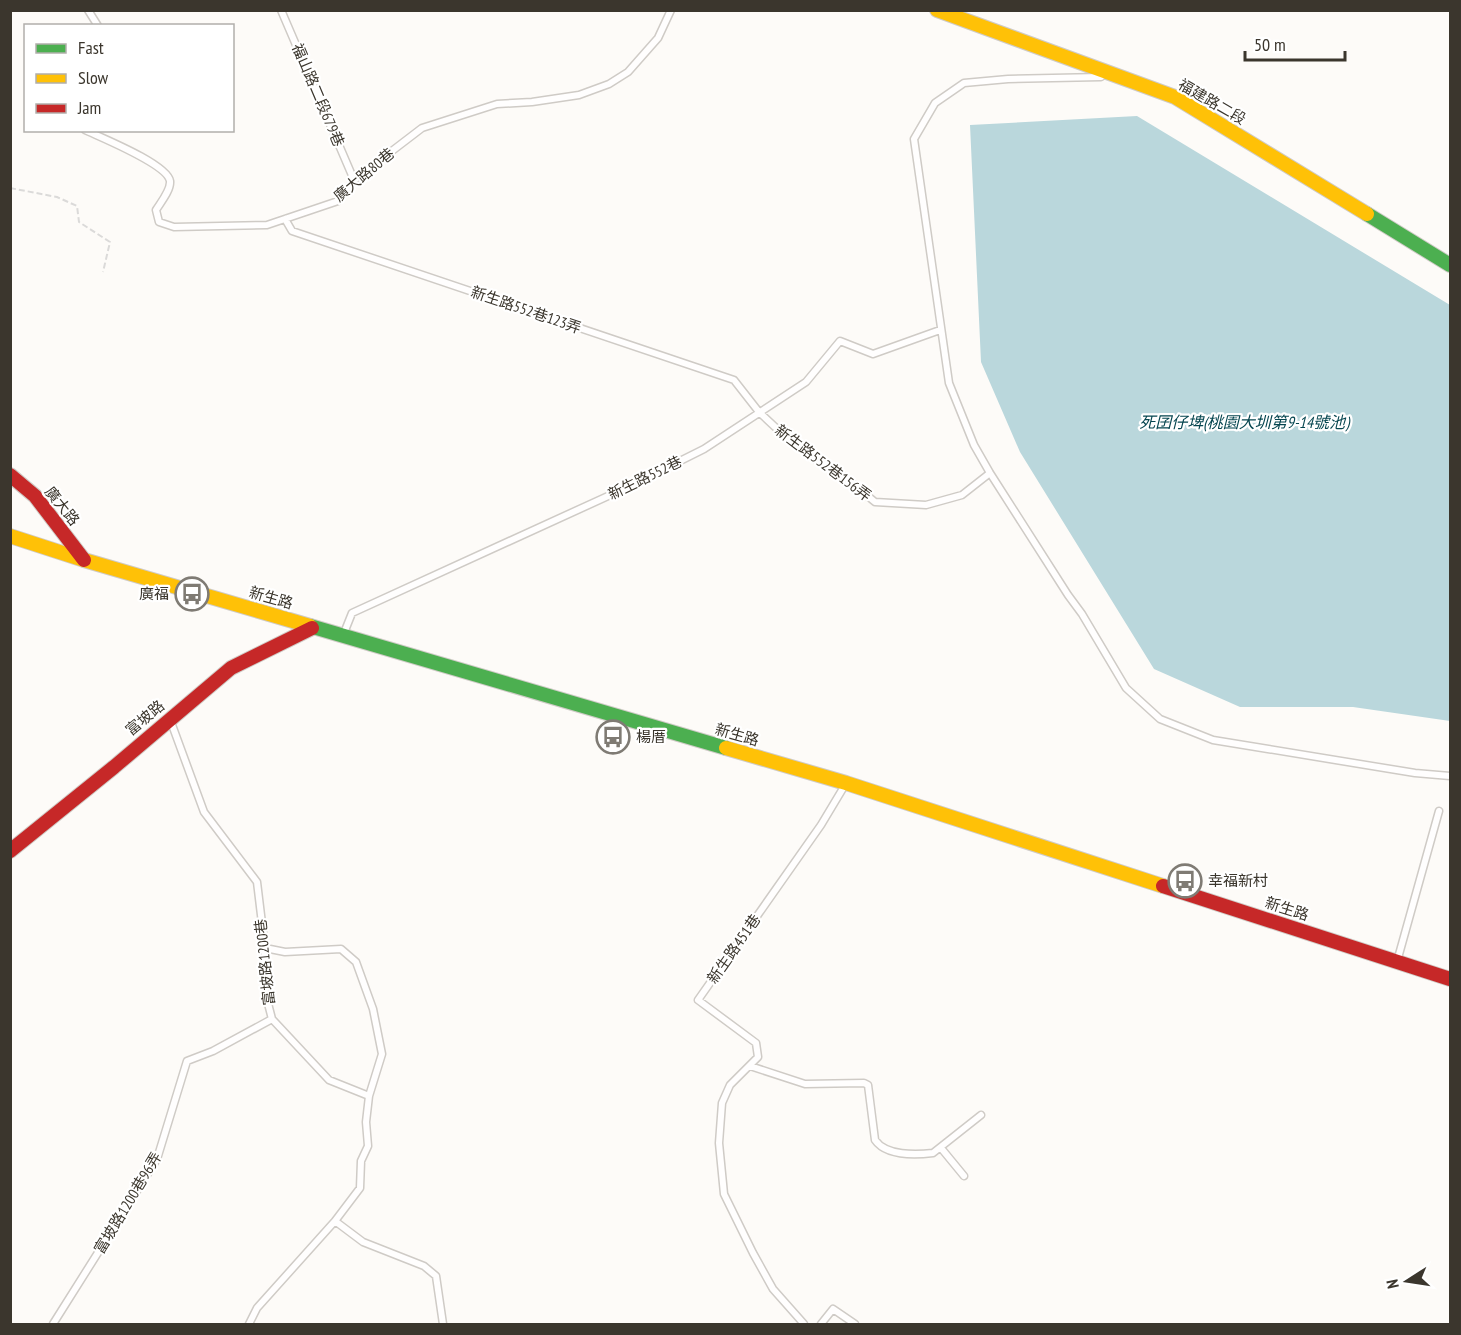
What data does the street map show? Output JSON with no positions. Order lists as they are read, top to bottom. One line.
{"streets":{"street":["福建路二段","廣大路","新生路","富坡路"],"lane":["福山路二段679巷","廣大路80巷","新生路552巷123弄","新生路552巷156弄","新生路552巷","新生路451巷","富坡路1200巷","富坡路1200巷96弄"]},"crossings":[["福山路二段679巷","廣大路80巷"],["廣大路80巷","新生路552巷123弄"],["新生路552巷123弄","新生路552巷156弄"],["新生路552巷123弄","新生路552巷"],["新生路552巷156弄","新生路552巷"],["新生路552巷","新生路"],["廣大路","新生路"],["新生路","富坡路"],["新生路","新生路451巷"],["富坡路","富坡路1200巷"],["富坡路1200巷","富坡路1200巷96弄"]],"water":["死囝仔埤(桃園大圳第9-14號池)"],"places":{"bus stop":["廣福","楊厝","幸福新村"]},"legend":["Fast","Slow","Jam"],"scale_bar":"50 m","north":"left"}
